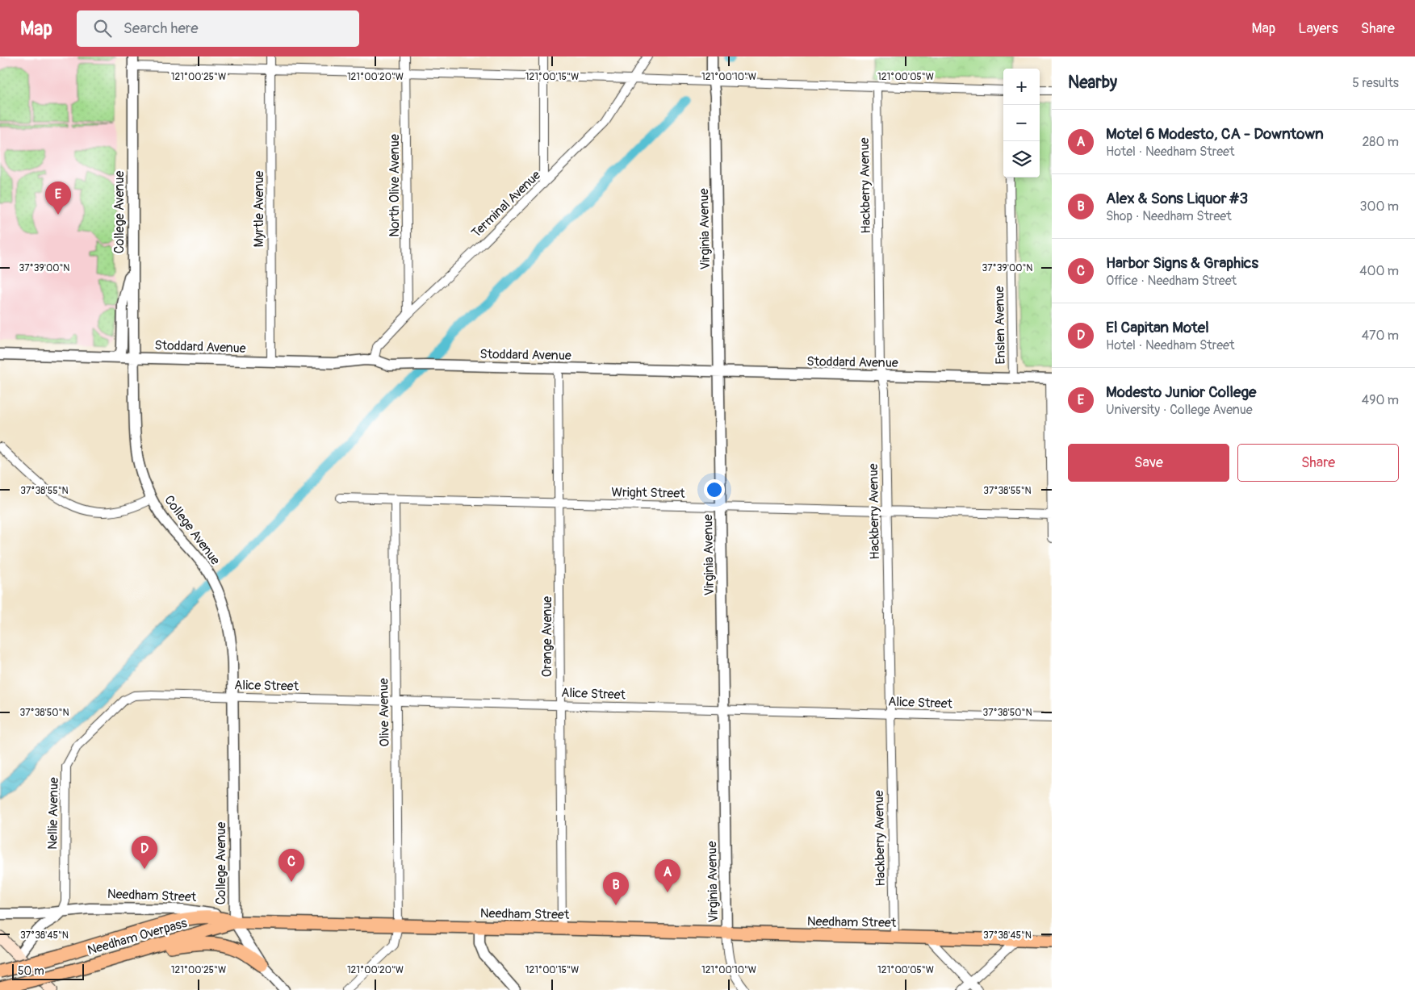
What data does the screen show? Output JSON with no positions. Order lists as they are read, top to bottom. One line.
{"streets":{"main road":["Needham Street","Needham Overpass"],"street":["North Olive Avenue","Hackberry Avenue","Terminal Avenue","Myrtle Avenue","College Avenue","Virginia Avenue","Enslen Avenue","Stoddard Avenue","Wright Street","Orange Avenue","Alice Street","Olive Avenue","Nellie Avenue"]},"crossings":[["North Olive Avenue","Terminal Avenue"],["Hackberry Avenue","Stoddard Avenue"],["Hackberry Avenue","Wright Street"],["Hackberry Avenue","Alice Street"],["Hackberry Avenue","Needham Street"],["Terminal Avenue","Stoddard Avenue"],["Myrtle Avenue","Stoddard Avenue"],["College Avenue","Stoddard Avenue"],["College Avenue","Alice Street"],["College Avenue","Needham Street"],["College Avenue","Needham Overpass"],["Virginia Avenue","Stoddard Avenue"],["Virginia Avenue","Wright Street"],["Virginia Avenue","Alice Street"],["Virginia Avenue","Needham Street"],["Enslen Avenue","Stoddard Avenue"],["Stoddard Avenue","Orange Avenue"],["Wright Street","Orange Avenue"],["Wright Street","Olive Avenue"],["Orange Avenue","Alice Street"],["Orange Avenue","Needham Street"],["Alice Street","Olive Avenue"],["Alice Street","Nellie Avenue"],["Olive Avenue","Needham Street"],["Nellie Avenue","Needham Street"],["Needham Street","Needham Overpass"]],"scale_bar":"50 m","page":{"header":"Map","search":"Search here","nav":["Map","Layers","Share"],"heading":["Nearby","5 results"],"map_buttons":["+","−"],"list":[{"mark":"A","name":"Motel 6 Modesto, CA - Downtown","note":"Hotel · Needham Street","value":"280 m"},{"mark":"B","name":"Alex & Sons Liquor #3","note":"Shop · Needham Street","value":"300 m"},{"mark":"C","name":"Harbor Signs & Graphics","note":"Office · Needham Street","value":"400 m"},{"mark":"D","name":"El Capitan Motel","note":"Hotel · Needham Street","value":"470 m"},{"mark":"E","name":"Modesto Junior College","note":"University · College Avenue","value":"490 m"}],"pins":["E","D","C","A","B"],"buttons":["Save","Share"],"scale":"50 m"},"coordinates":["121°00'25\"W","121°00'20\"W","121°00'15\"W","121°00'10\"W","121°00'05\"W","37°39'00\"N","37°38'55\"N","37°38'50\"N","37°38'45\"N"]}
